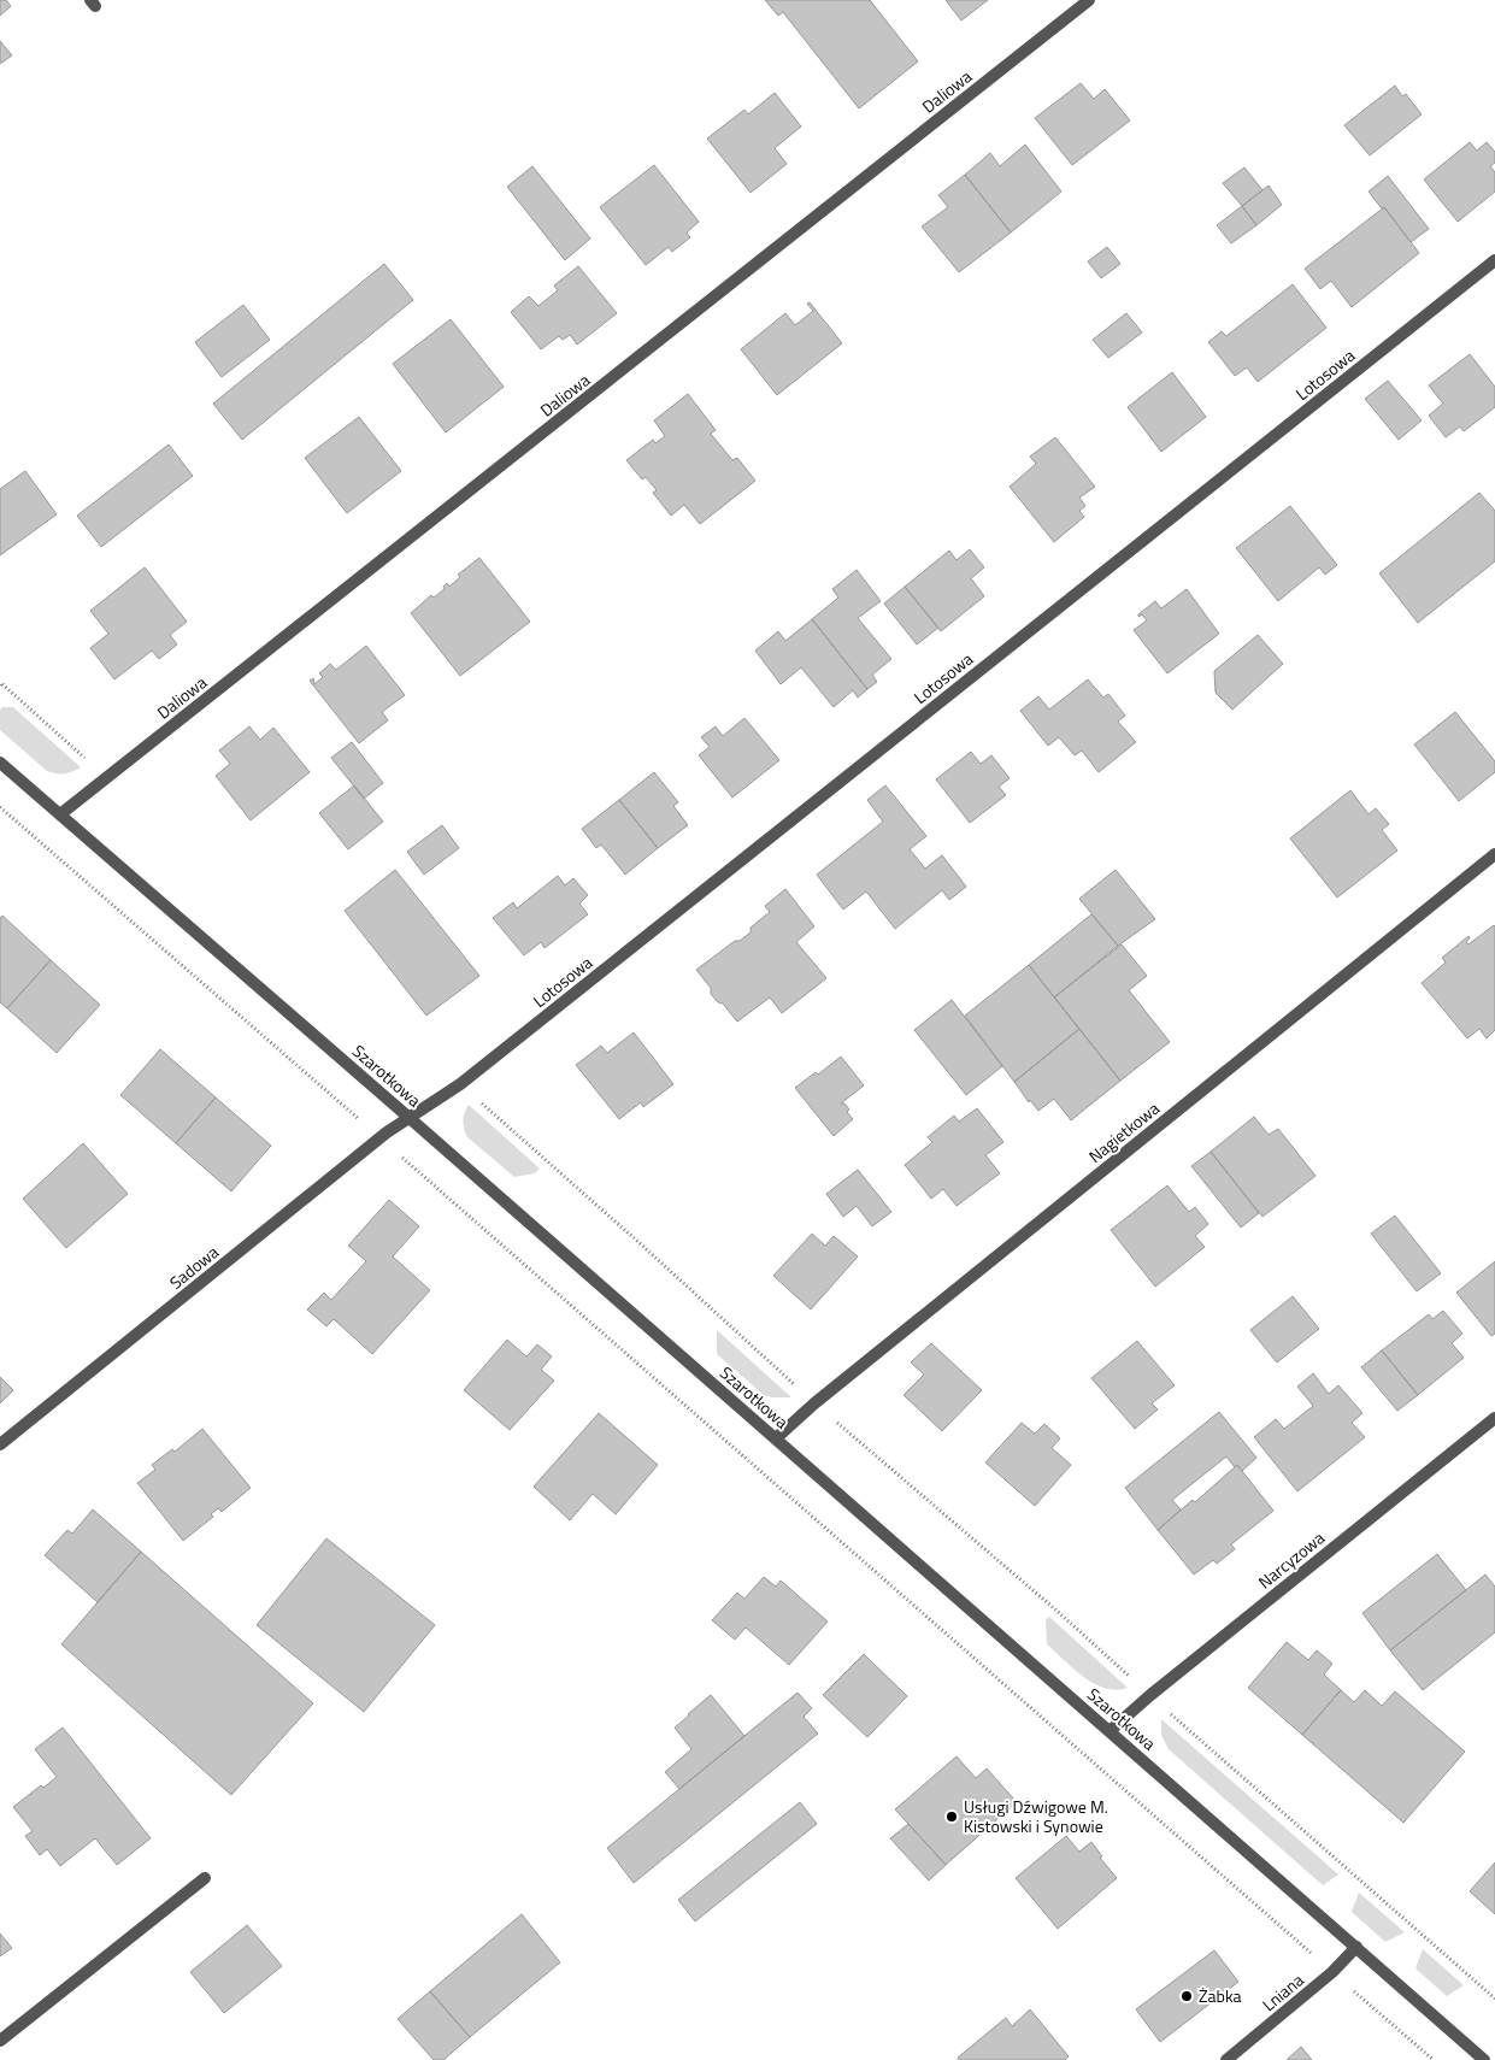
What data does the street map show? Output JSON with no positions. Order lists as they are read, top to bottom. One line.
{"streets":{"street":["Daliowa","Lotosowa","Szarotkowa","Nagietkowa","Sadowa","Narcyzowa","Lniana"]},"crossings":[["Daliowa","Szarotkowa"],["Lotosowa","Szarotkowa"],["Lotosowa","Sadowa"],["Szarotkowa","Nagietkowa"],["Szarotkowa","Sadowa"],["Szarotkowa","Narcyzowa"],["Szarotkowa","Lniana"]],"places":["Usługi Dźwigowe M. Kistowski i Synowie","Żabka"]}
